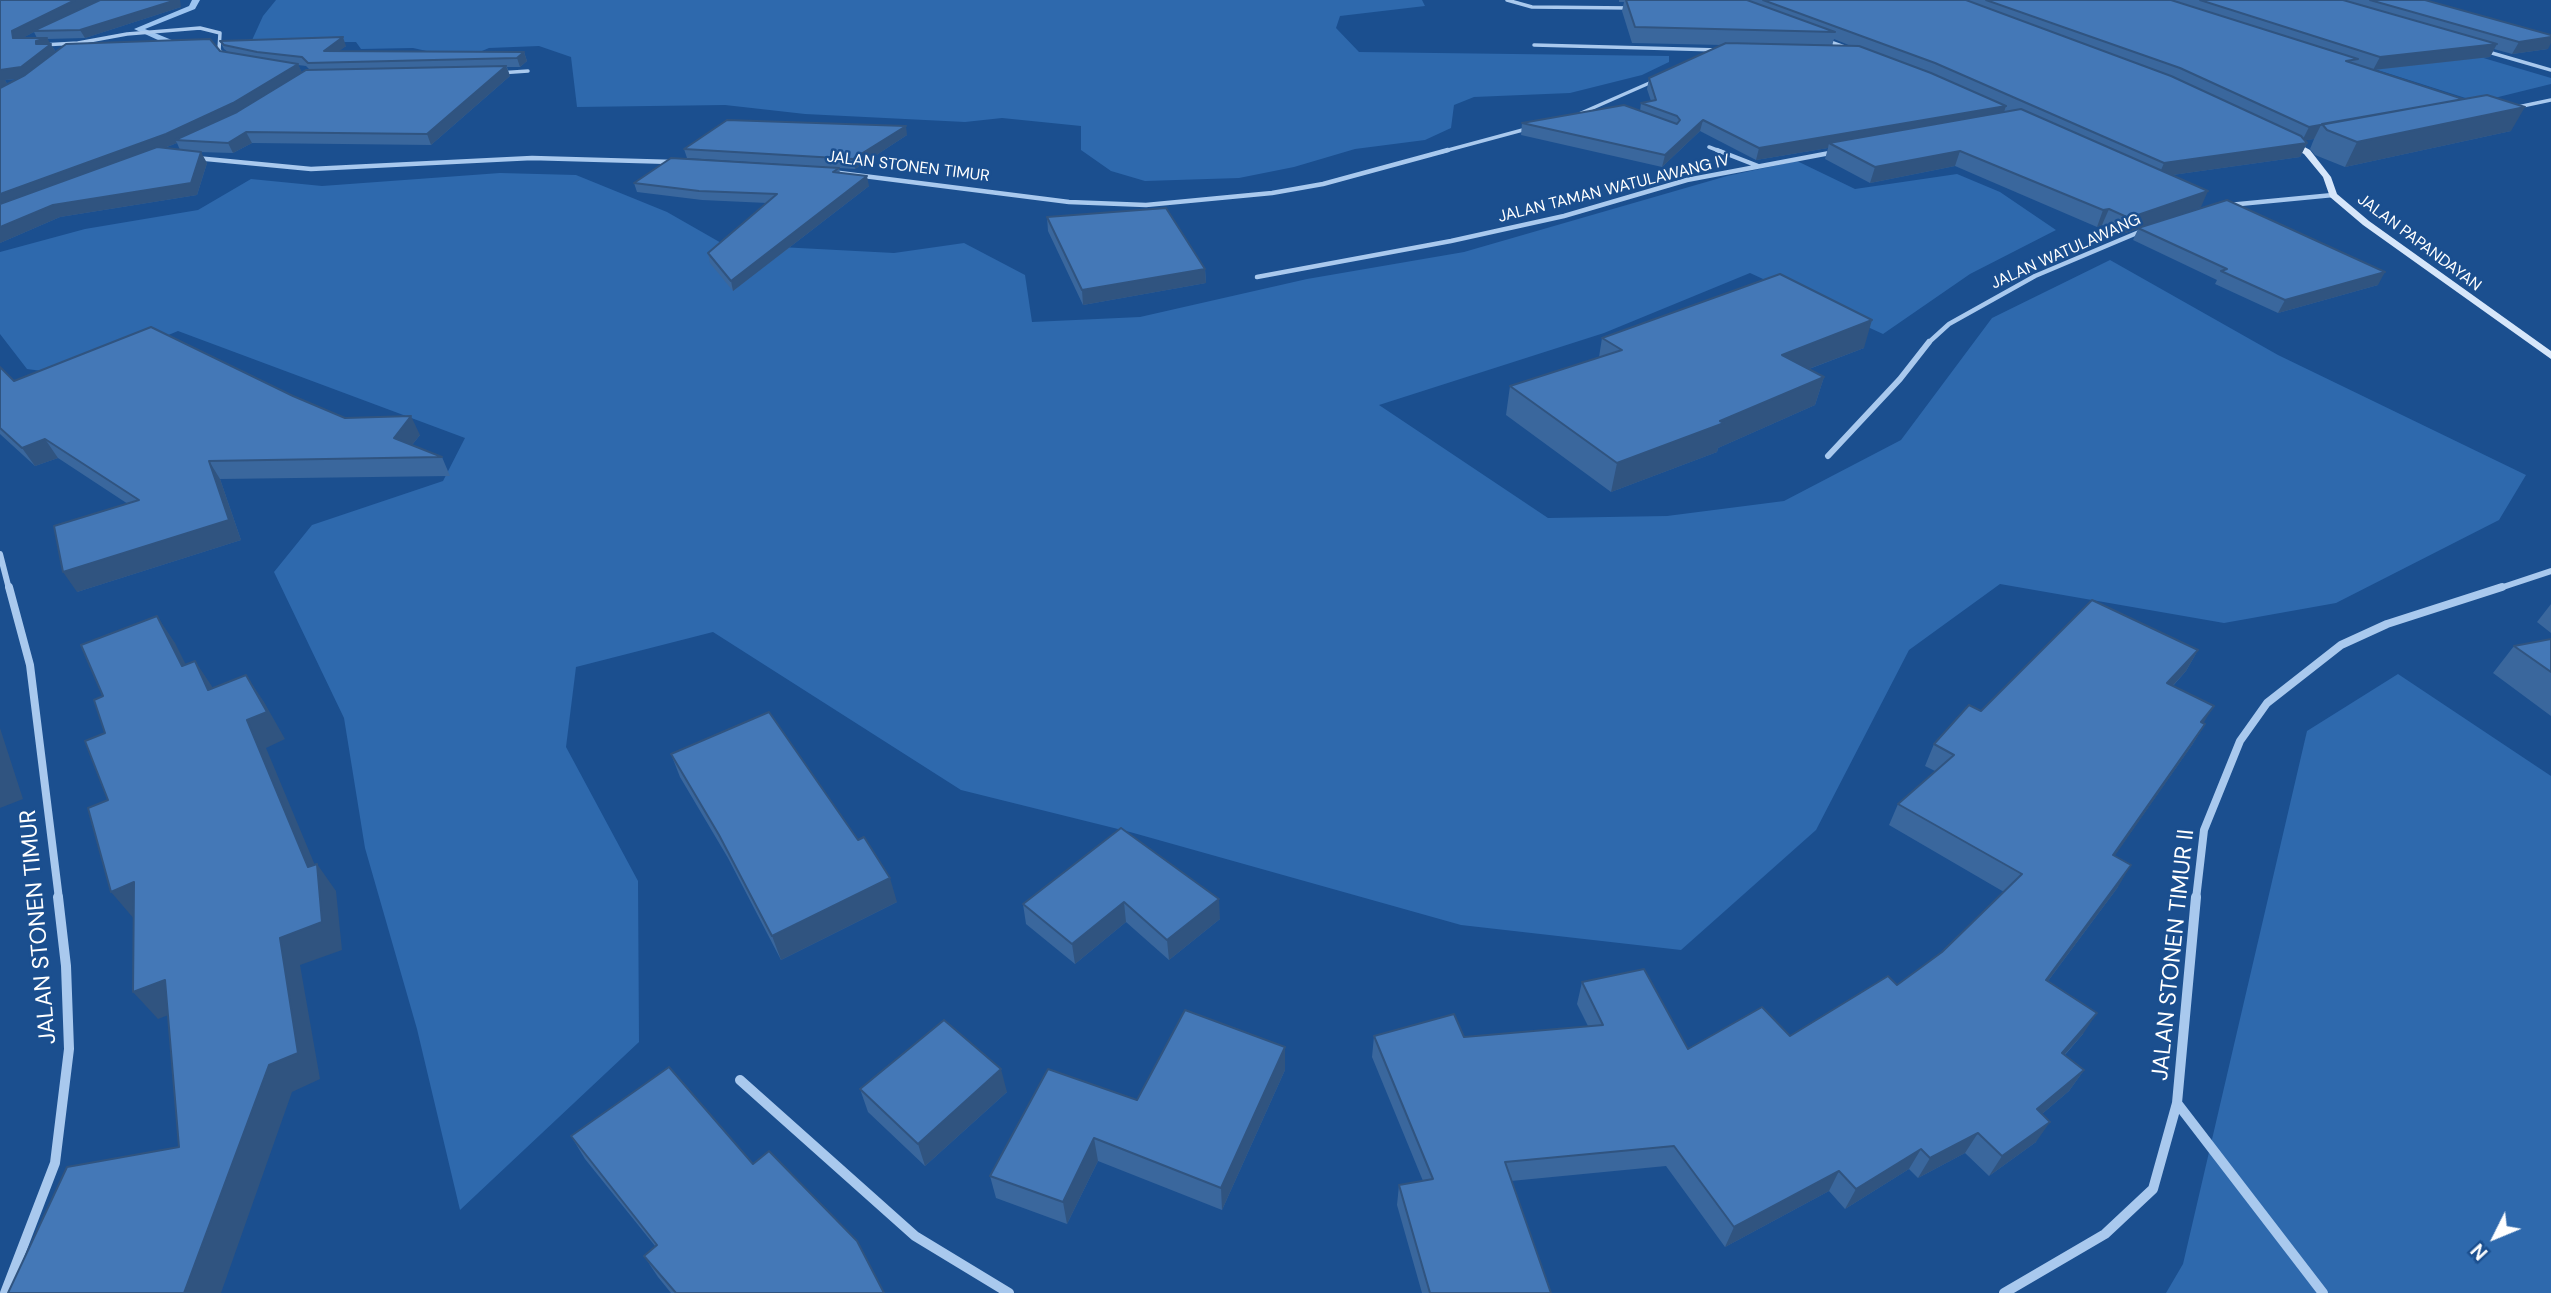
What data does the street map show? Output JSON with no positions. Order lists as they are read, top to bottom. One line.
{"streets":{"main road":["JALAN PAPANDAYAN"],"street":["JALAN STONEN TIMUR","JALAN TAMAN WATULAWANG IV","JALAN WATULAWANG","JALAN STONEN TIMUR II"]},"north":"bottom left"}
